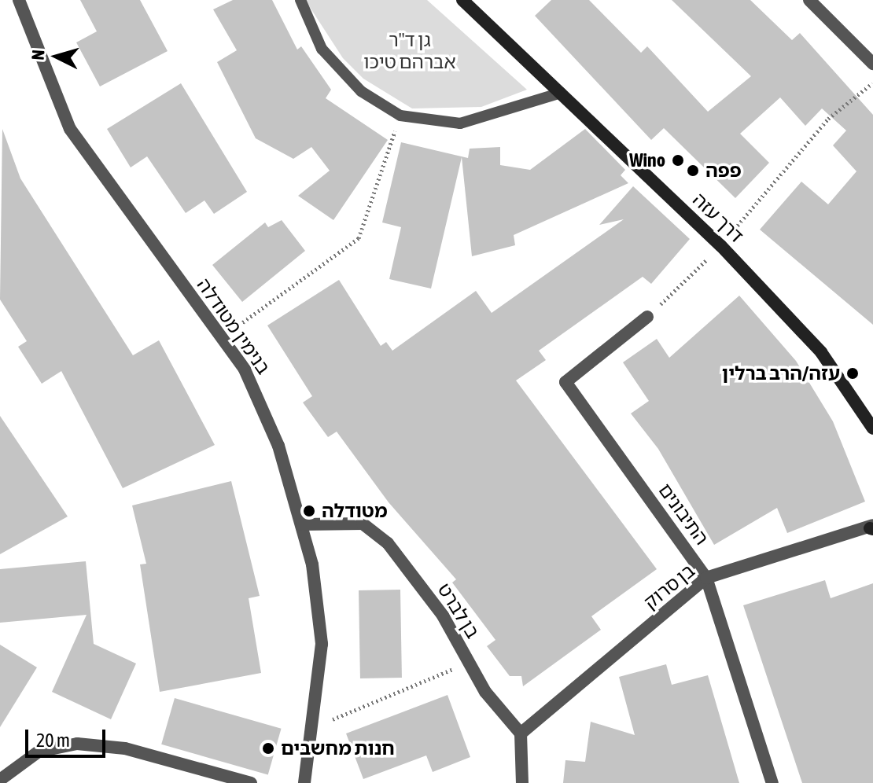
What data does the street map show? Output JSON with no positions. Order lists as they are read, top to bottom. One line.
{"streets":{"street":["דרך עזה","בנימין מטודלה","התיבונים","בן סרוק","בן לברט"]},"crossings":[["בנימין מטודלה","בן לברט"],["התיבונים","בן סרוק"],["בן סרוק","בן לברט"]],"parks":["גן ד\"ר אברהם טיכו"],"places":["Wino","פפה","עזה/הרב ברלין","מטודלה","חנות מחשבים"],"scale_bar":"20 m","north":"left"}
